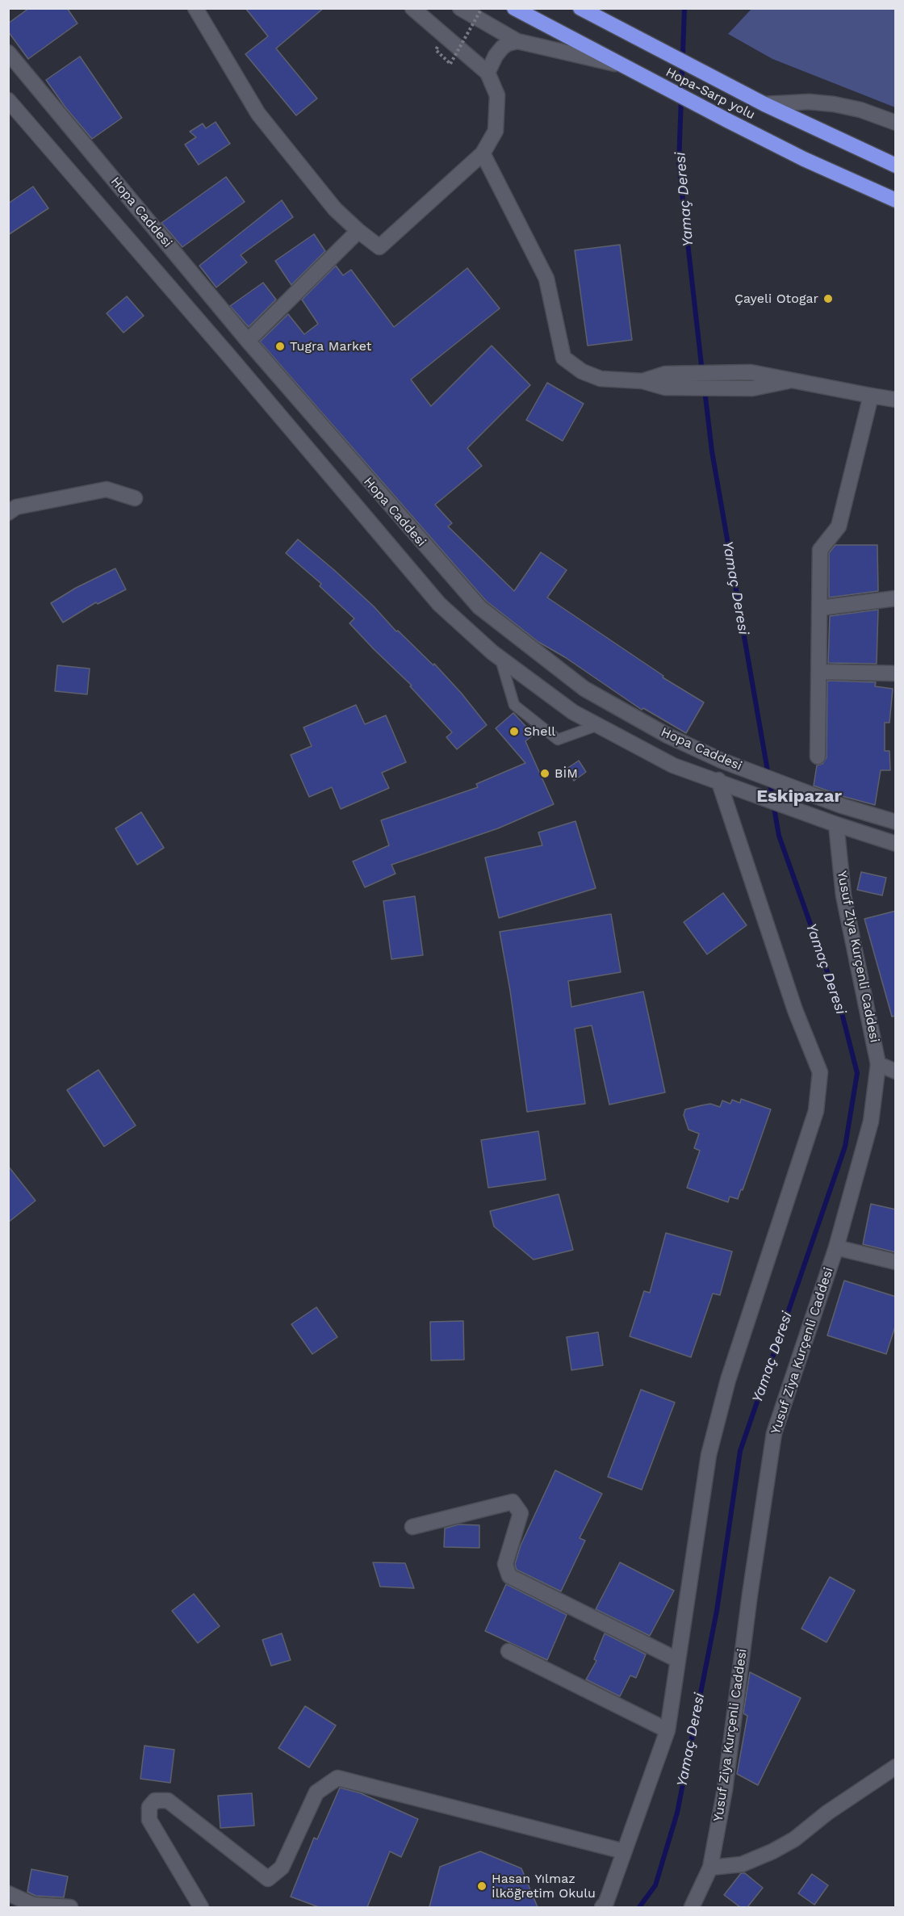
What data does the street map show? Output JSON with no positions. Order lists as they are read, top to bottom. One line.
{"streets":{"highway":["Hopa-Sarp yolu"],"street":["Hopa Caddesi","Yusuf Ziya Kurçenli Caddesi"]},"crossings":[["Hopa Caddesi","Yusuf Ziya Kurçenli Caddesi"]],"districts":["Eskipazar"],"water":["Yamaç Deresi"],"places":["Çayeli Otogar","Tugra Market","Shell","BİM","Hasan Yılmaz İlköğretim Okulu"]}
